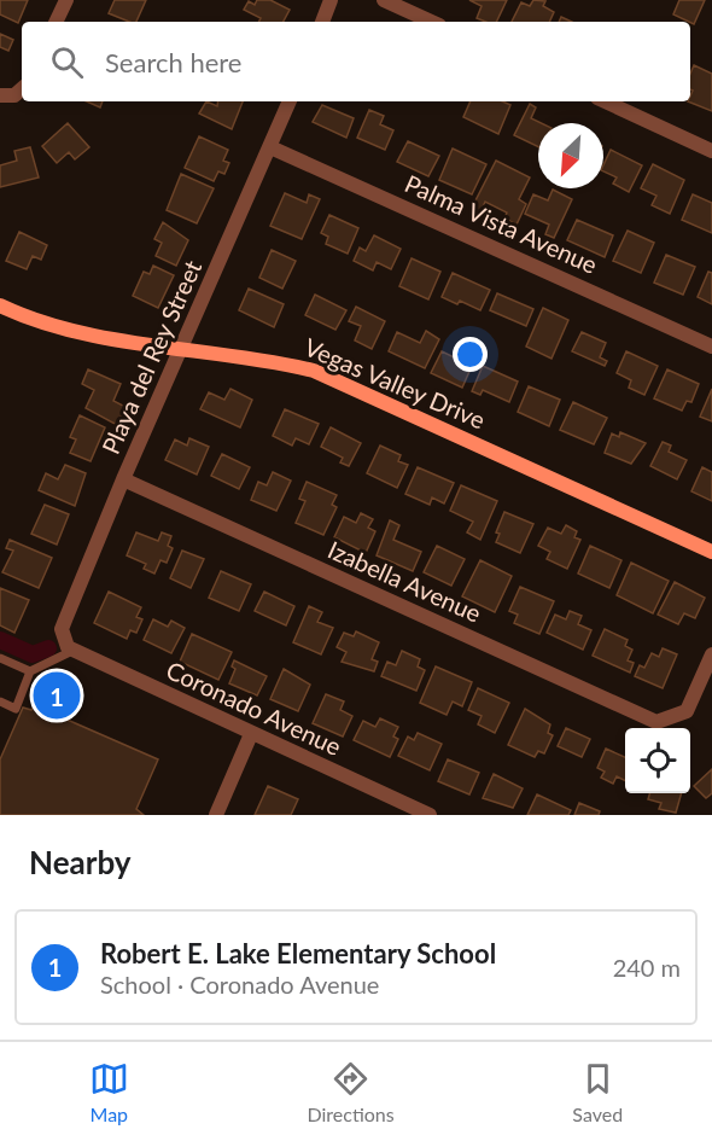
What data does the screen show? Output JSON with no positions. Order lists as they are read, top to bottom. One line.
{"streets":{"street":["Palma Vista Avenue","Playa del Rey Street","Vegas Valley Drive","Izabella Avenue","Coronado Avenue"]},"crossings":[["Palma Vista Avenue","Playa del Rey Street"],["Playa del Rey Street","Vegas Valley Drive"],["Playa del Rey Street","Izabella Avenue"],["Playa del Rey Street","Coronado Avenue"]],"north":"bottom left","page":{"search":"Search here","pins":"1","heading":"Nearby","list":[{"mark":"1","name":"Robert E. Lake Elementary School","note":"School · Coronado Avenue","value":"240 m"}],"nav":["Map","Directions","Saved"]}}
